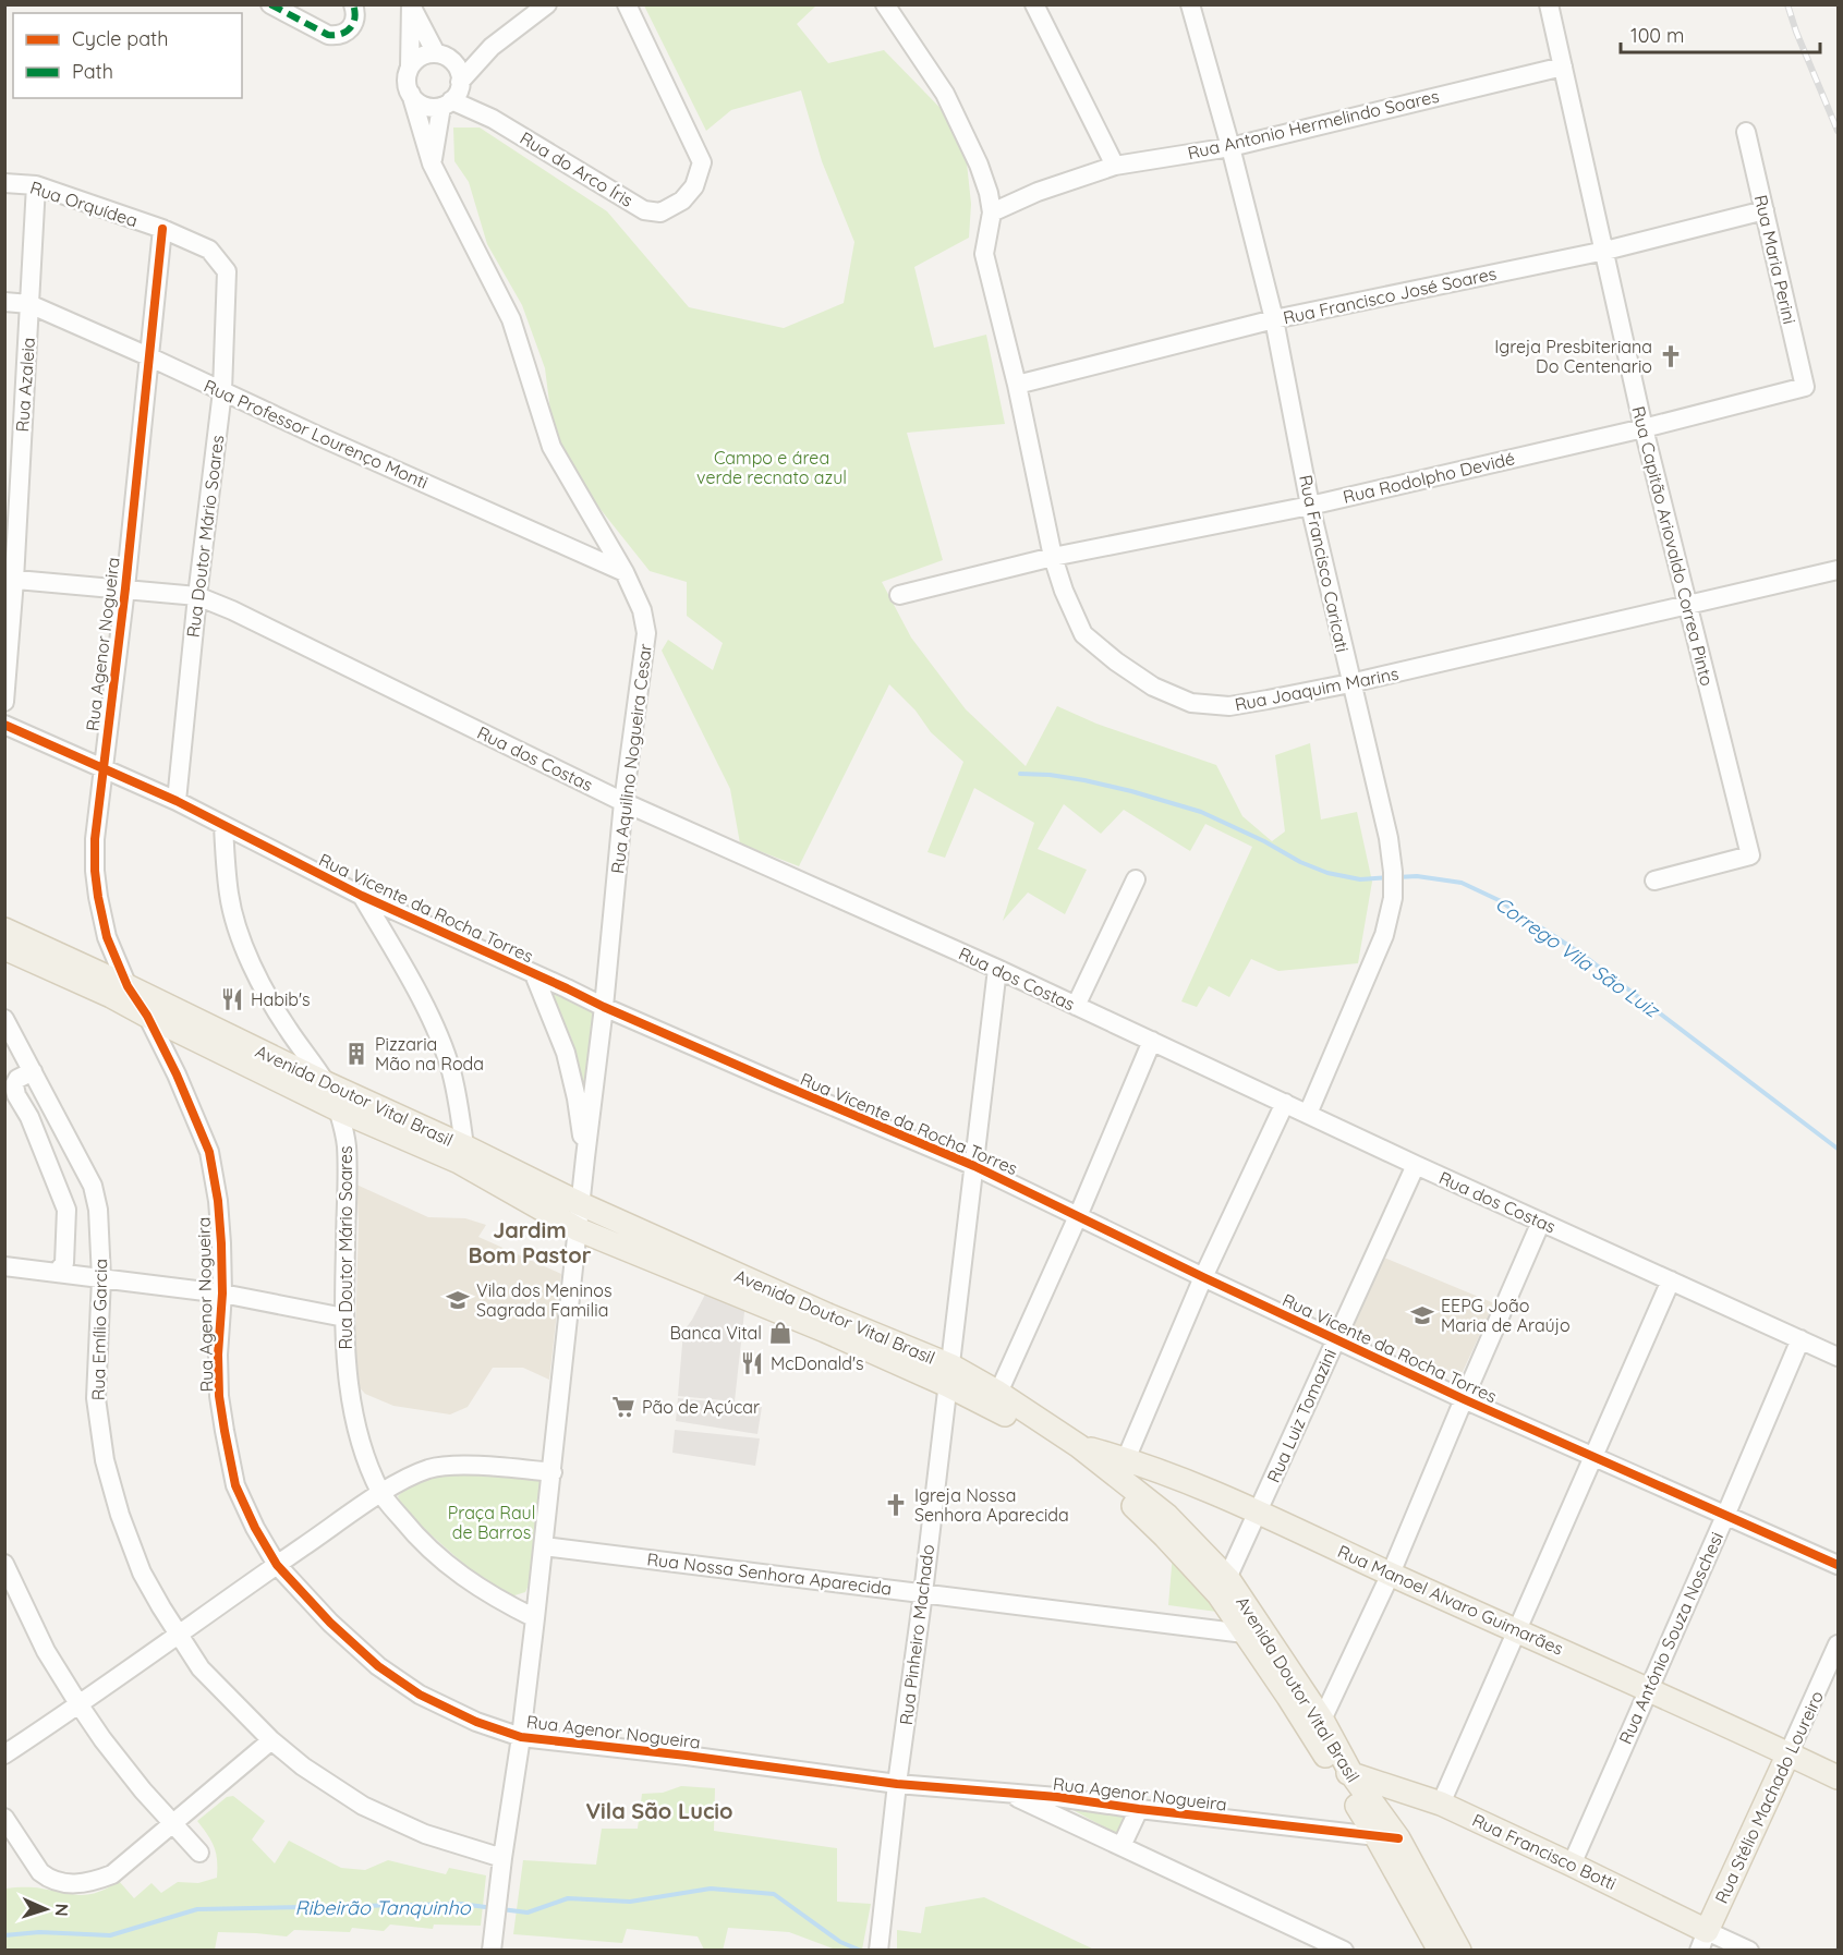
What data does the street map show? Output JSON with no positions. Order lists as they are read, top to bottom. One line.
{"streets":{"main road":["Avenida Doutor Vital Brasil","Rua Manoel Alvaro Guimarães","Rua Stélio Machado Loureiro","Rua Francisco Botti"],"street":["Rua Antonio Hermelindo Soares","Rua do Arco Íris","Rua Orquídea","Rua Maria Perini","Rua Francisco José Soares","Rua Azaleia","Rua Professor Lourenço Monti","Rua Rodolpho Devidé","Rua Doutor Mário Soares","Rua Capitão Ariovaldo Correa Pinto","Rua Francisco Caricati","Rua Agenor Nogueira","Rua Joaquim Marins","Rua dos Costas","Rua Aquilino Nogueira Cesar","Rua Vicente da Rocha Torres","Rua Emílio Garcia","Rua Luiz Tomazini","Rua Nossa Senhora Aparecida","Rua Pinheiro Machado","Rua António Souza Noschesi"]},"crossings":[["Rua Antonio Hermelindo Soares","Rua Capitão Ariovaldo Correa Pinto"],["Rua Antonio Hermelindo Soares","Rua Francisco Caricati"],["Rua Antonio Hermelindo Soares","Rua Joaquim Marins"],["Rua do Arco Íris","Rua Aquilino Nogueira Cesar"],["Rua Orquídea","Rua Azaleia"],["Rua Orquídea","Rua Doutor Mário Soares"],["Rua Orquídea","Rua Agenor Nogueira"],["Rua Maria Perini","Rua Francisco José Soares"],["Rua Maria Perini","Rua Rodolpho Devidé"],["Rua Francisco José Soares","Rua Capitão Ariovaldo Correa Pinto"],["Rua Francisco José Soares","Rua Francisco Caricati"],["Rua Francisco José Soares","Rua Joaquim Marins"],["Rua Azaleia","Rua Professor Lourenço Monti"],["Rua Azaleia","Rua dos Costas"],["Rua Professor Lourenço Monti","Rua Doutor Mário Soares"],["Rua Professor Lourenço Monti","Rua Agenor Nogueira"],["Rua Professor Lourenço Monti","Rua Aquilino Nogueira Cesar"],["Rua Rodolpho Devidé","Rua Capitão Ariovaldo Correa Pinto"],["Rua Rodolpho Devidé","Rua Francisco Caricati"],["Rua Rodolpho Devidé","Rua Joaquim Marins"],["Rua Doutor Mário Soares","Rua dos Costas"],["Rua Doutor Mário Soares","Rua Aquilino Nogueira Cesar"],["Rua Doutor Mário Soares","Rua Vicente da Rocha Torres"],["Rua Doutor Mário Soares","Avenida Doutor Vital Brasil"],["Rua Capitão Ariovaldo Correa Pinto","Rua Joaquim Marins"],["Rua Francisco Caricati","Rua Joaquim Marins"],["Rua Francisco Caricati","Rua dos Costas"],["Rua Agenor Nogueira","Rua dos Costas"],["Rua Agenor Nogueira","Rua Aquilino Nogueira Cesar"],["Rua Agenor Nogueira","Rua Vicente da Rocha Torres"],["Rua Agenor Nogueira","Avenida Doutor Vital Brasil"],["Rua Agenor Nogueira","Rua Pinheiro Machado"],["Rua dos Costas","Rua Aquilino Nogueira Cesar"],["Rua dos Costas","Rua Luiz Tomazini"],["Rua dos Costas","Rua Pinheiro Machado"],["Rua dos Costas","Rua António Souza Noschesi"],["Rua Aquilino Nogueira Cesar","Rua Vicente da Rocha Torres"],["Rua Aquilino Nogueira Cesar","Avenida Doutor Vital Brasil"],["Rua Aquilino Nogueira Cesar","Rua Emílio Garcia"],["Rua Aquilino Nogueira Cesar","Rua Nossa Senhora Aparecida"],["Rua Vicente da Rocha Torres","Rua Luiz Tomazini"],["Rua Vicente da Rocha Torres","Rua Pinheiro Machado"],["Rua Vicente da Rocha Torres","Rua António Souza Noschesi"],["Avenida Doutor Vital Brasil","Rua Luiz Tomazini"],["Avenida Doutor Vital Brasil","Rua Nossa Senhora Aparecida"],["Avenida Doutor Vital Brasil","Rua Manoel Alvaro Guimarães"],["Avenida Doutor Vital Brasil","Rua Pinheiro Machado"],["Avenida Doutor Vital Brasil","Rua Francisco Botti"],["Rua Luiz Tomazini","Rua Manoel Alvaro Guimarães"],["Rua Nossa Senhora Aparecida","Rua Pinheiro Machado"],["Rua Manoel Alvaro Guimarães","Rua António Souza Noschesi"],["Rua Manoel Alvaro Guimarães","Rua Stélio Machado Loureiro"],["Rua António Souza Noschesi","Rua Francisco Botti"],["Rua Stélio Machado Loureiro","Rua Francisco Botti"]],"districts":["Jardim Bom Pastor","Vila São Lucio"],"water":["Corrego Vila São Luiz","Ribeirão Tanquinho"],"parks":["Campo e área verde recnato azul","Praça Raul de Barros"],"places":{"church":["Igreja Presbiteriana Do Centenario","Igreja Nossa Senhora Aparecida"],"restaurant":["Habib's","McDonald's"],"building":["Pizzaria Mão na Roda"],"school or university":["Vila dos Meninos Sagrada Familia","EEPG João Maria de Araújo"],"shop":["Banca Vital"],"supermarket":["Pão de Açúcar"]},"legend":["Cycle path","Path"],"scale_bar":"100 m","north":"right"}
